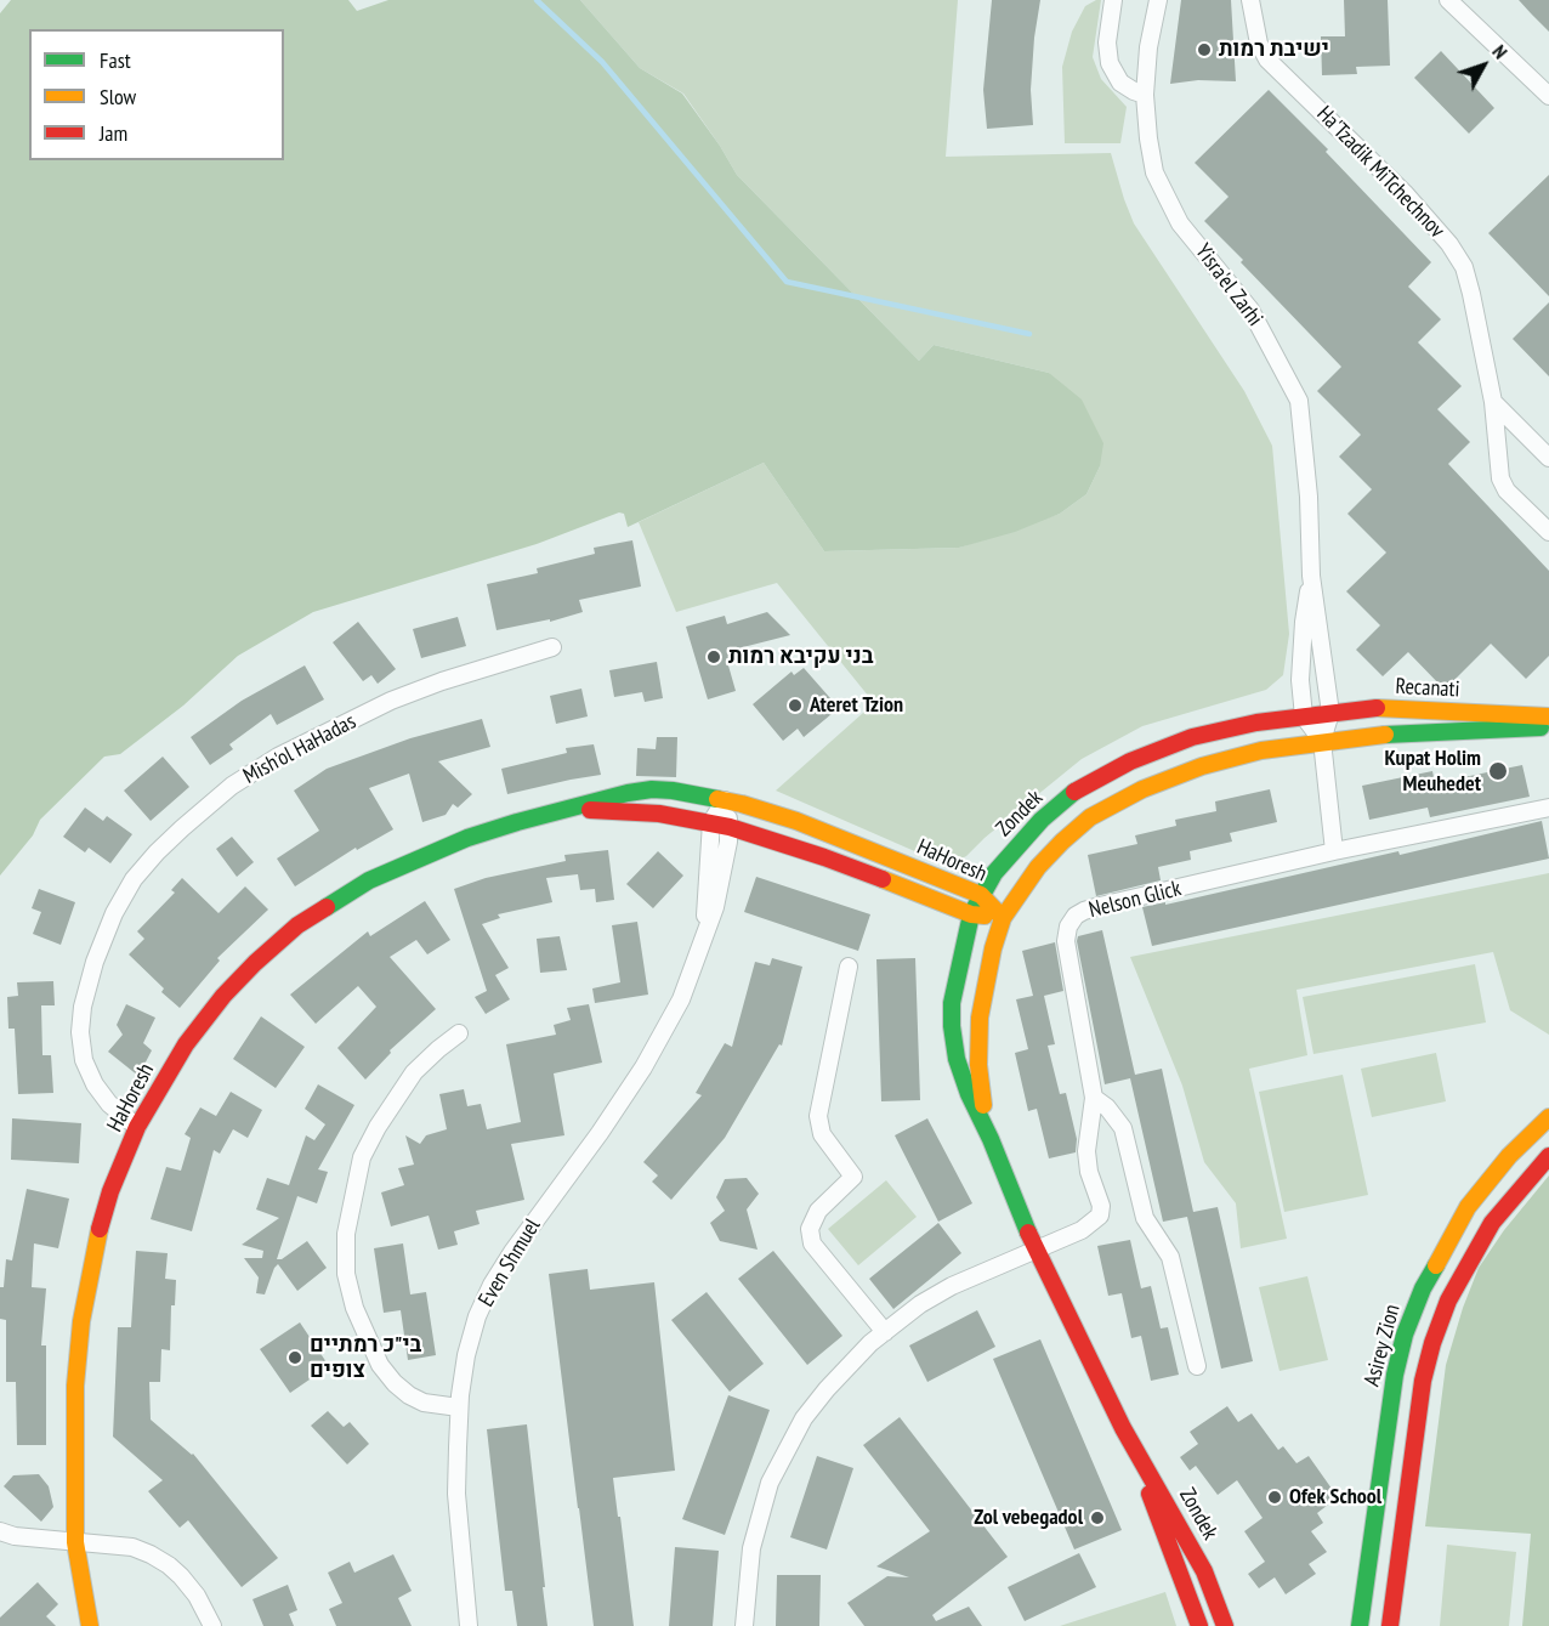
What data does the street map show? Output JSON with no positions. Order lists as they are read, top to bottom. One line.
{"streets":{"street":["Ha'Tzadik MiTchechnov","Yisra'el Zarhi","Recanati","Mish'ol HaHadas","Zondek","HaHoresh","Nelson Glick","Even Shmuel","Asirey Zion"]},"crossings":[["Yisra'el Zarhi","Recanati"],["Yisra'el Zarhi","Zondek"],["Recanati","Zondek"],["Mish'ol HaHadas","HaHoresh"],["Zondek","HaHoresh"],["Zondek","Nelson Glick"],["HaHoresh","Even Shmuel"]],"places":["ישיבת רמות","בני עקיבא רמות","Ateret Tzion","Kupat Holim Meuhedet","בי\"כ רמתיים צופים","Ofek School","Zol vebegadol"],"legend":["Fast","Slow","Jam"],"north":"top right"}
